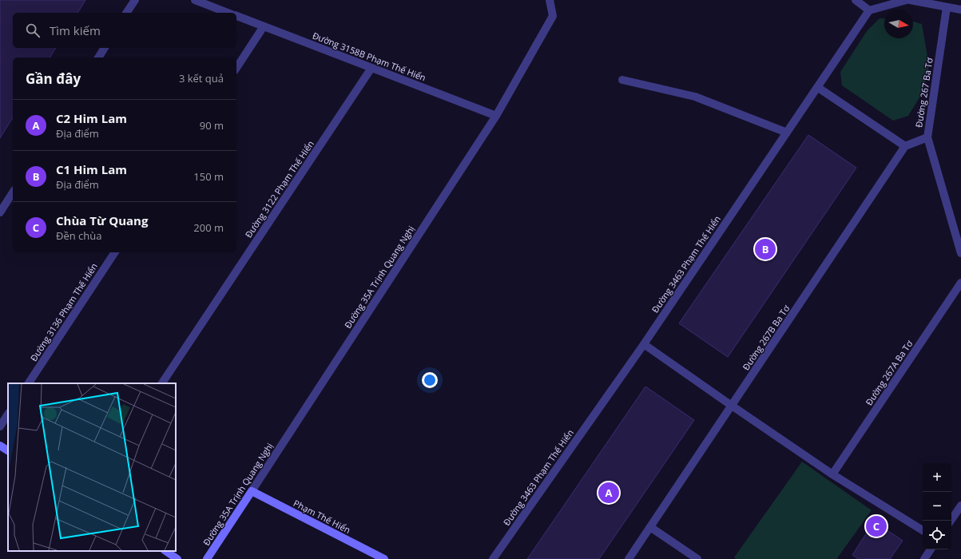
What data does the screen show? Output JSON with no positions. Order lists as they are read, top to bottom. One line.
{"streets":{"street":["Đường 3158B Phạm Thế Hiển","Đường 267 Ba Tơ","Đường 3122 Phạm Thế Hiển","Đường 3463 Phạm Thế Hiển","Đường 35A Trịnh Quang Nghị","Đường 3136 Phạm Thế Hiển","Đường 267B Ba Tơ","Đường 267A Ba Tơ","Phạm Thế Hiển"]},"crossings":[["Đường 3158B Phạm Thế Hiển","Đường 3122 Phạm Thế Hiển"],["Đường 3158B Phạm Thế Hiển","Đường 35A Trịnh Quang Nghị"],["Đường 35A Trịnh Quang Nghị","Phạm Thế Hiển"]],"north":"right","page":{"search":"Tìm kiếm","heading":["Gần đây","3 kết quả"],"list":[{"mark":"A","name":"C2 Him Lam","note":"Địa điểm","value":"90 m"},{"mark":"B","name":"C1 Him Lam","note":"Địa điểm","value":"150 m"},{"mark":"C","name":"Chùa Từ Quang","note":"Đền chùa","value":"200 m"}],"pins":["B","A","C"],"map_buttons":["+","−"]}}
